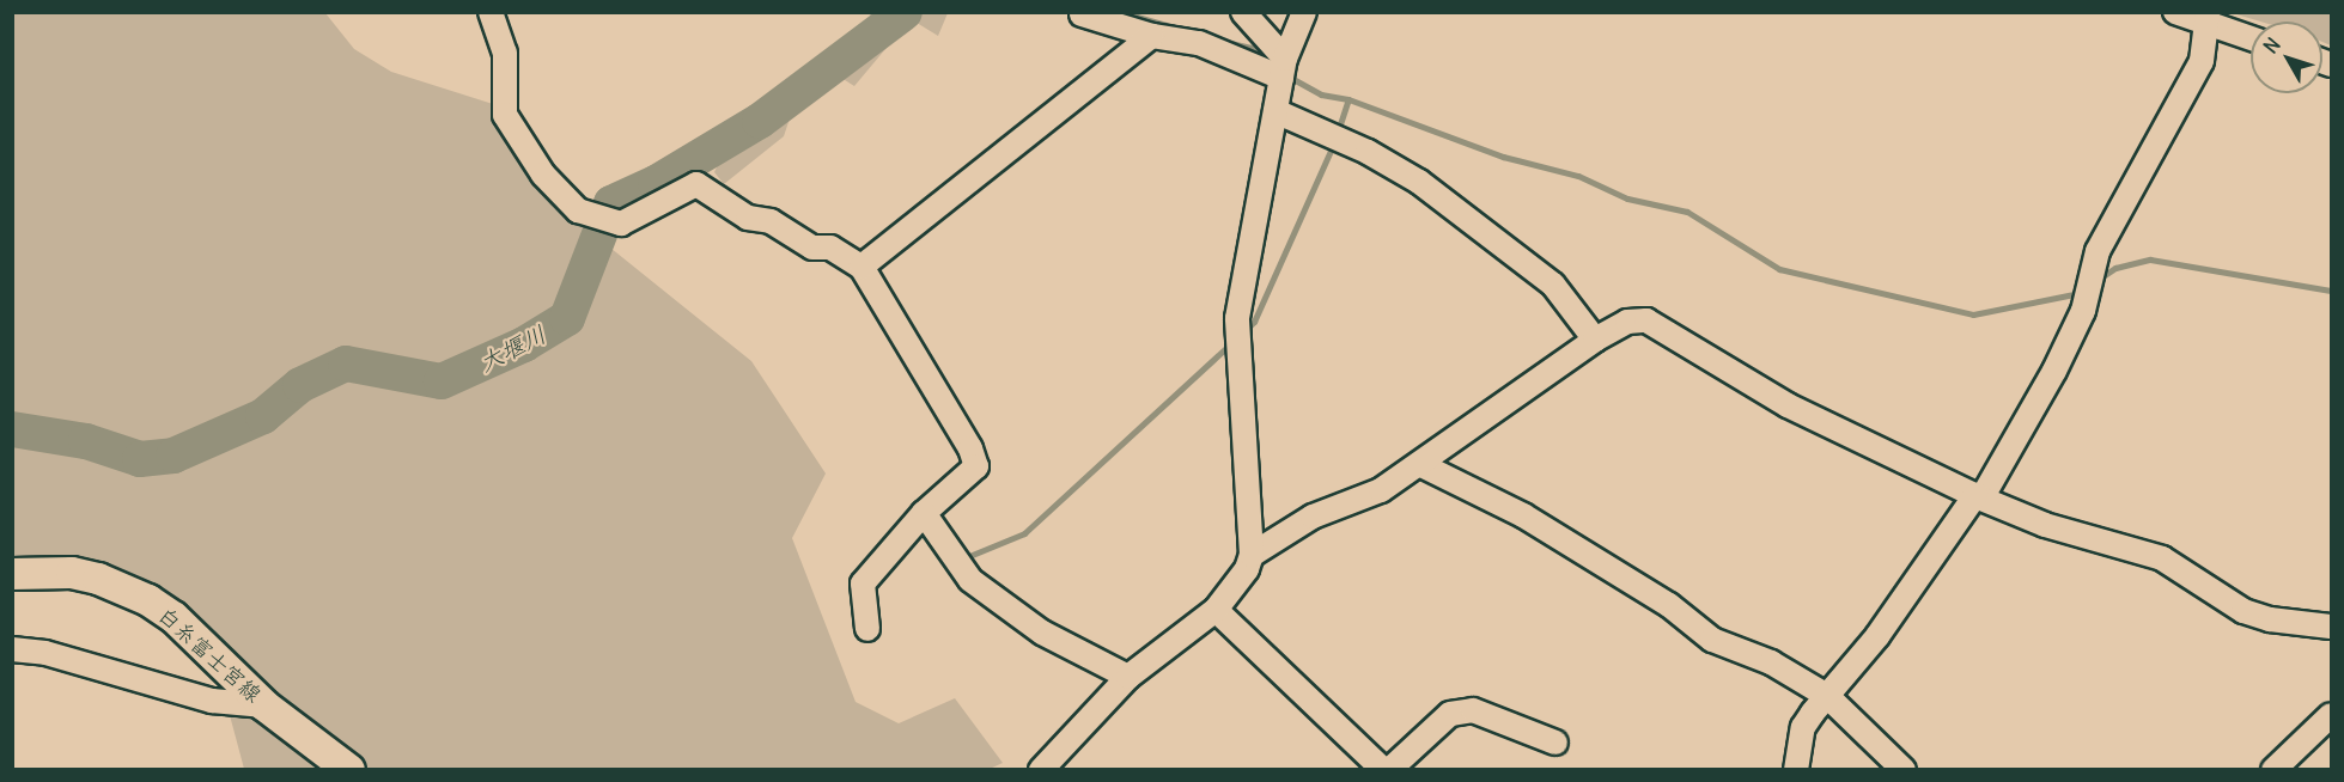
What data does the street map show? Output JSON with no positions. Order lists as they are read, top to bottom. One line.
{"streets":{"main road":["白糸富士宮線"]},"water":["大堰川"],"north":"top left"}
